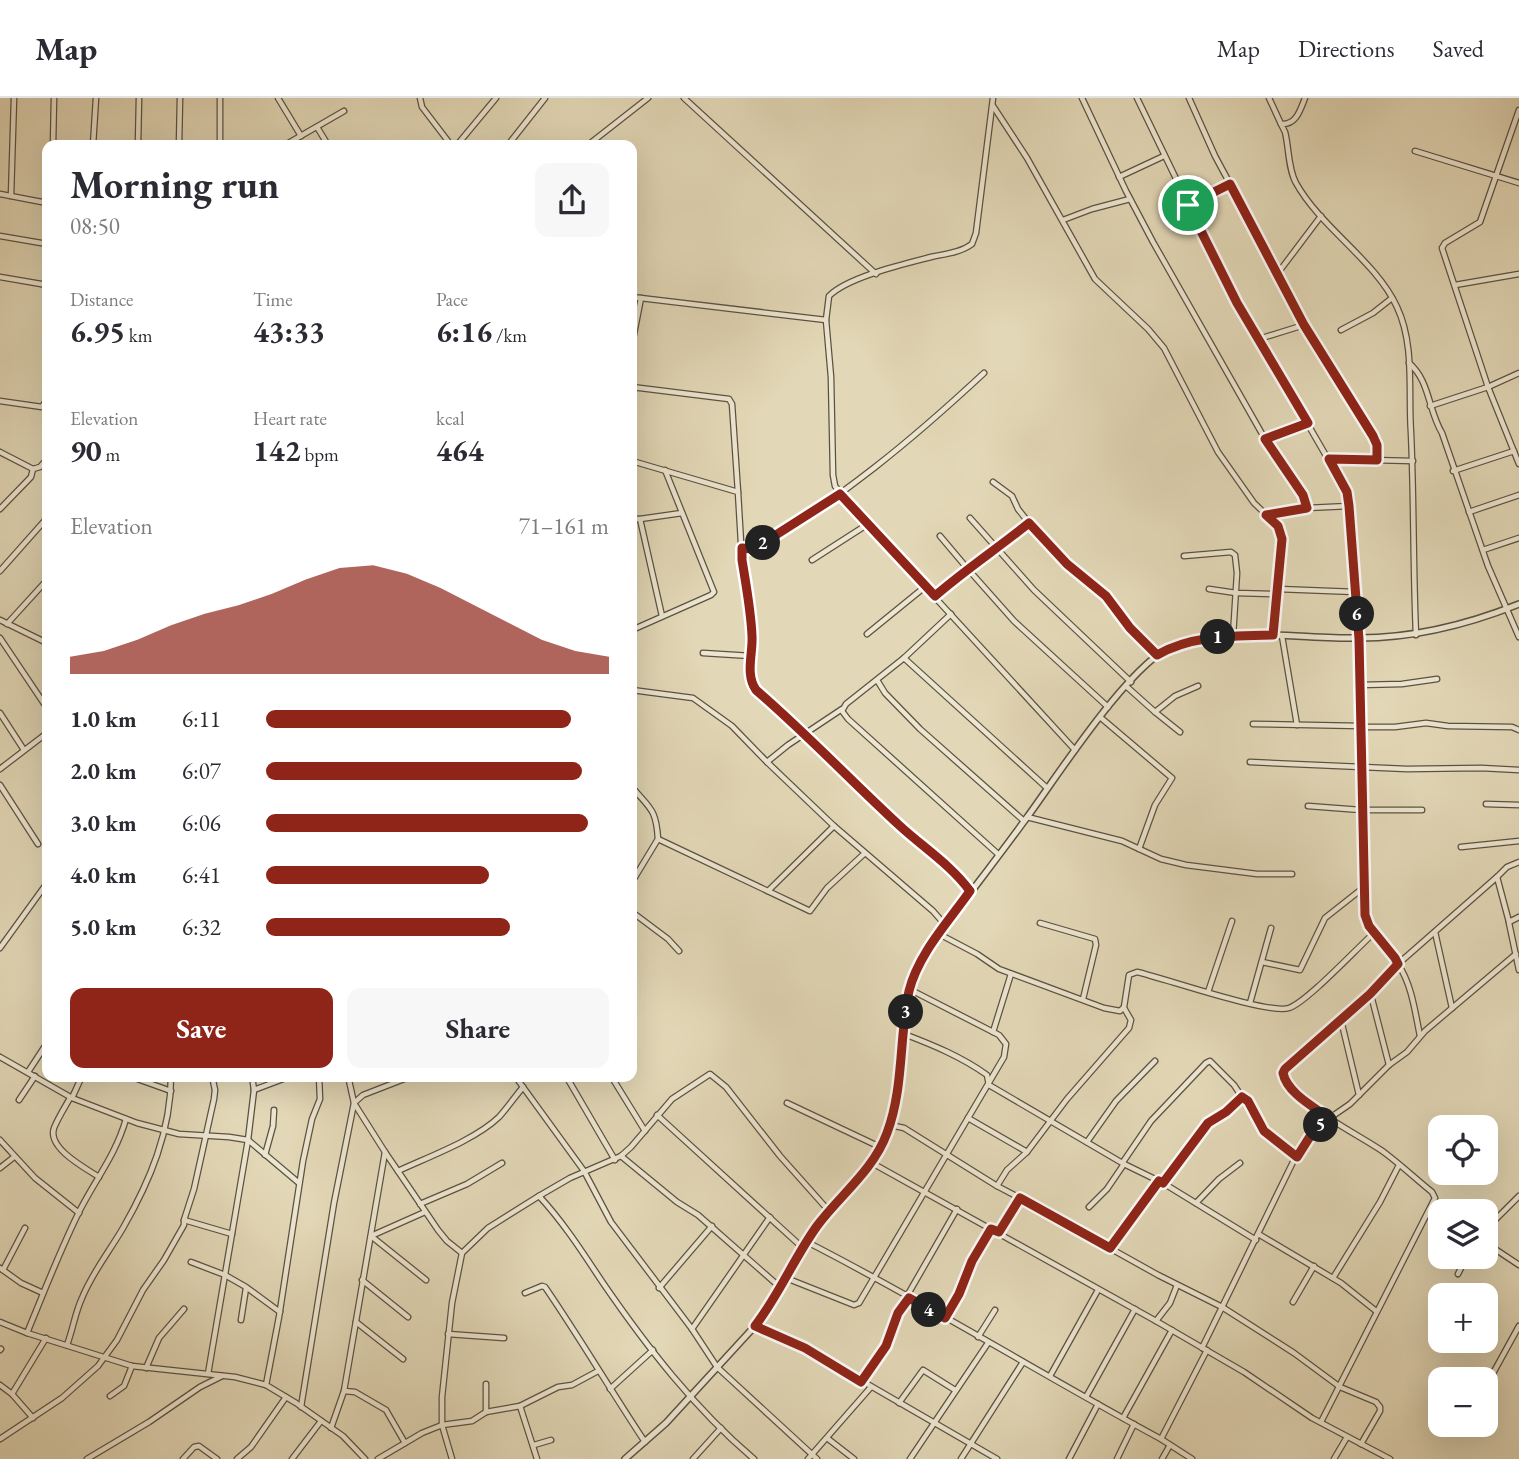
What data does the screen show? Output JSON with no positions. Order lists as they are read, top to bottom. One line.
{"page":{"header":"Map","nav":["Map","Directions","Saved"],"heading":["Morning run","08:50"],"stats":[["Distance","6.95 km"],["Time","43:33"],["Pace","6:16 /km"],["Elevation","90 m"],["Heart rate","142 bpm"],["kcal","464"]],"chart":["Elevation","71–161 m"],"pins":["2","6","1","3","5","4"],"list":[{"name":"1.0 km","note":"6:11"},{"name":"2.0 km","note":"6:07"},{"name":"3.0 km","note":"6:06"},{"name":"4.0 km","note":"6:41"},{"name":"5.0 km","note":"6:32"}],"buttons":["Save","Share"],"map_buttons":["+","−"]}}
